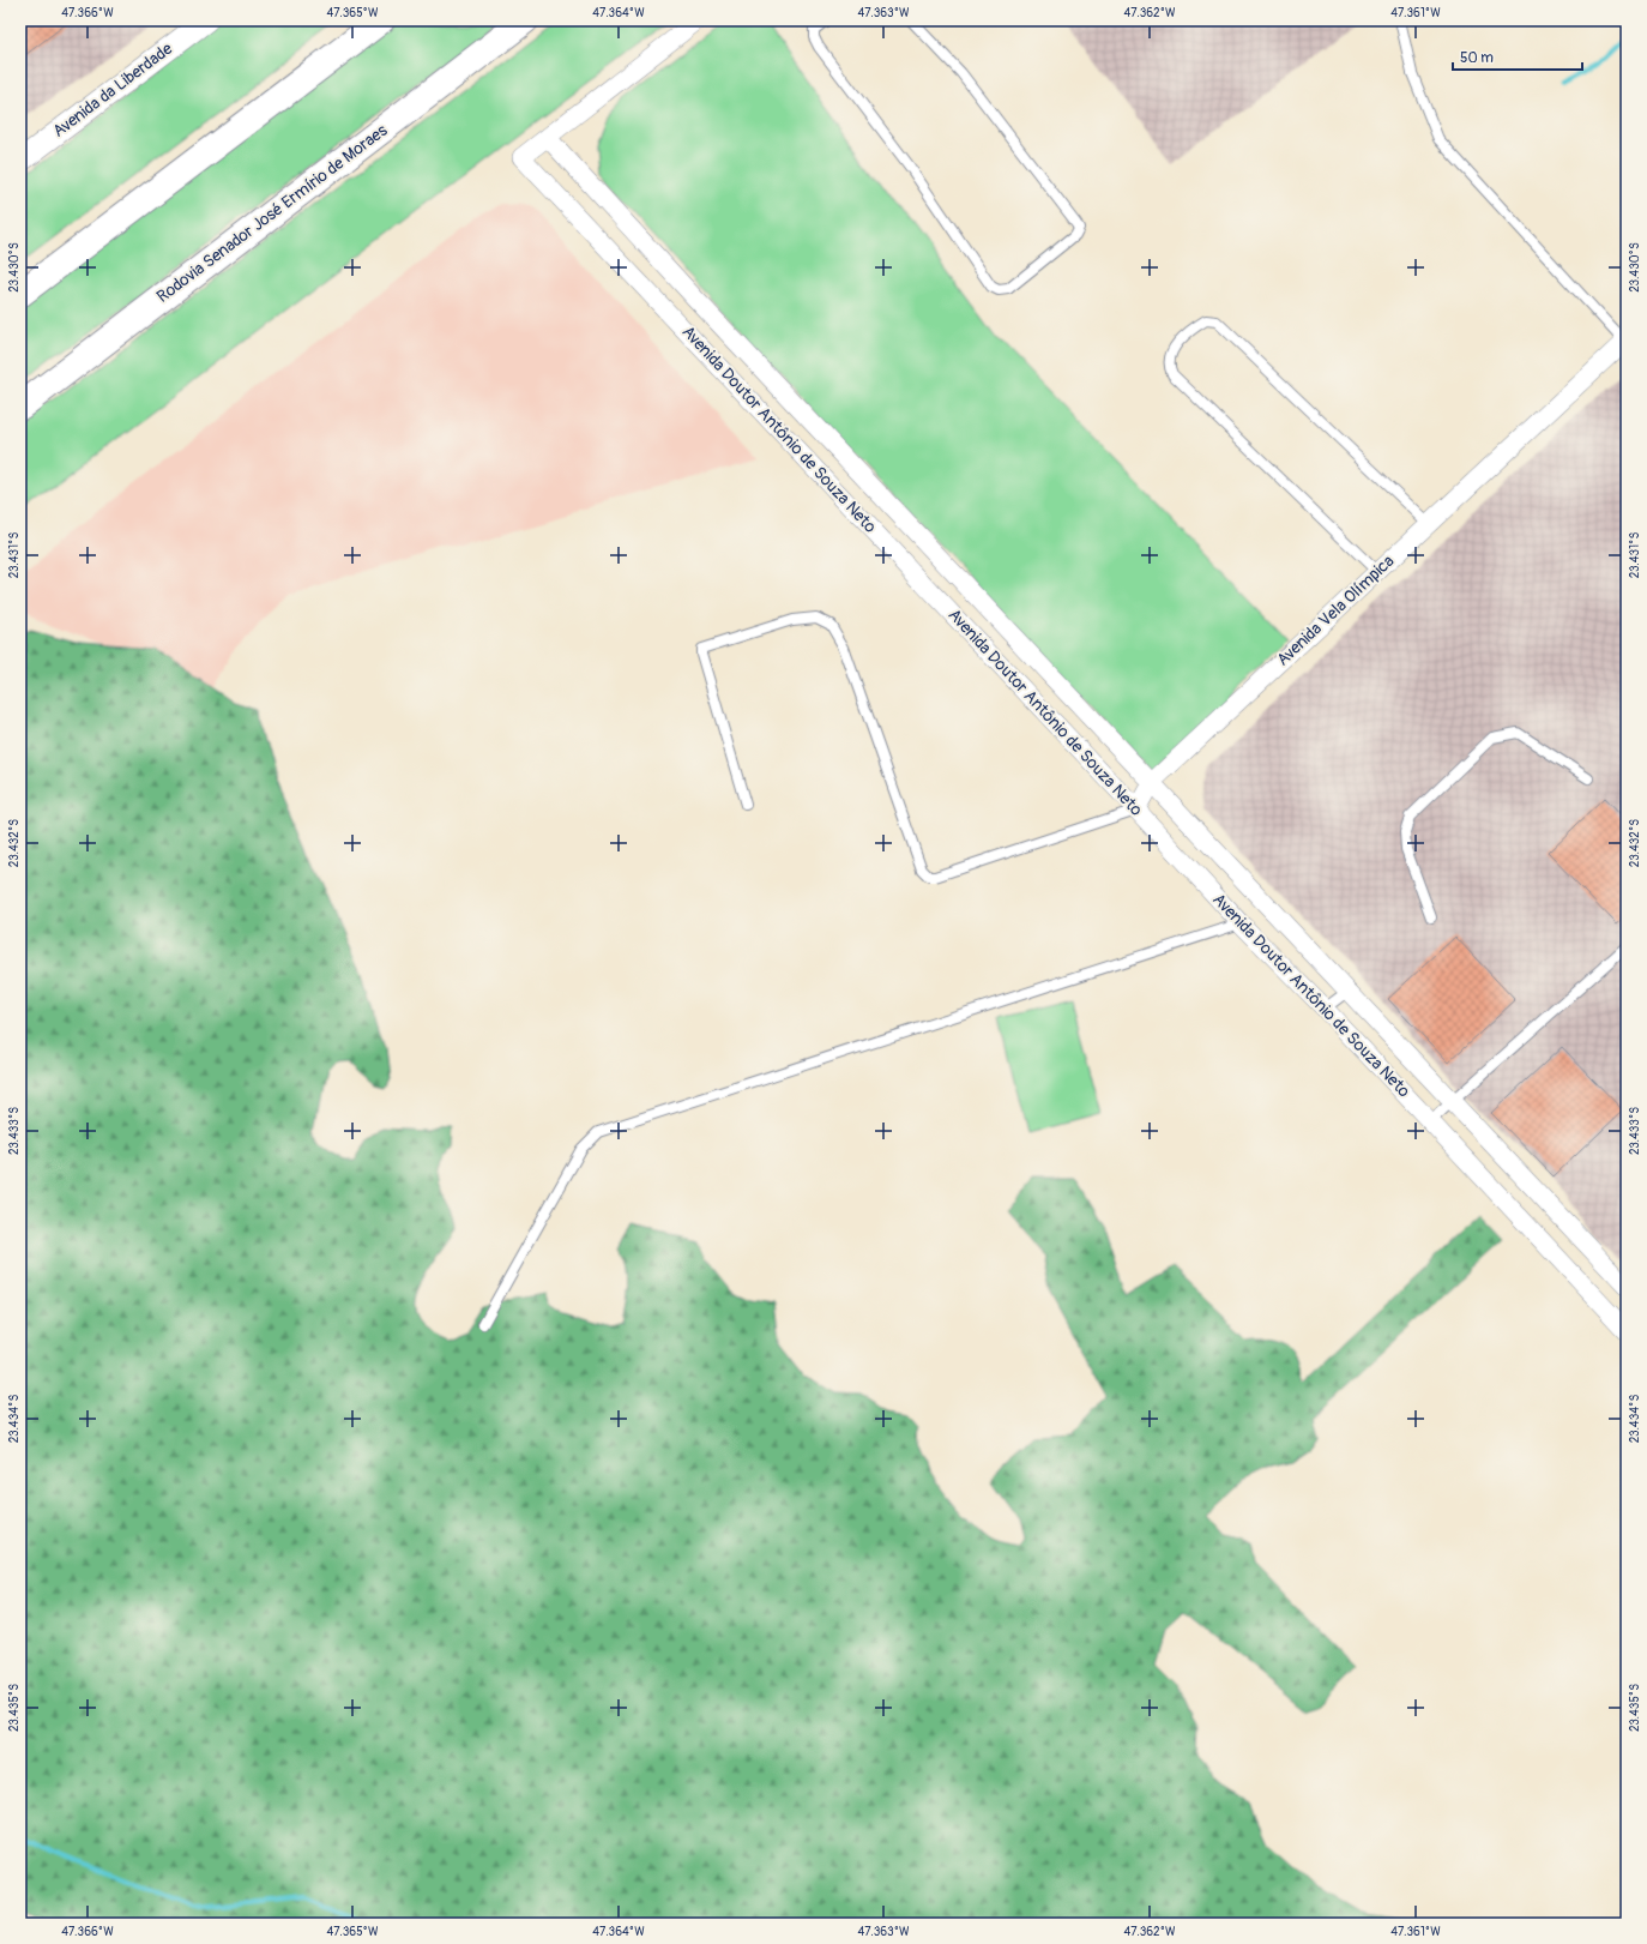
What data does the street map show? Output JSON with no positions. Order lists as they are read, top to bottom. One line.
{"streets":{"highway":["Rodovia Senador José Ermírio de Moraes"],"street":["Avenida da Liberdade","Avenida Doutor Antônio de Souza Neto","Avenida Vela Olímpica"]},"crossings":[["Avenida Doutor Antônio de Souza Neto","Avenida Vela Olímpica"]],"scale_bar":"50 m","coordinates":["47.366°W","47.365°W","47.364°W","47.363°W","47.362°W","47.361°W","23.430°S","23.431°S","23.432°S","23.433°S","23.434°S","23.435°S"]}
